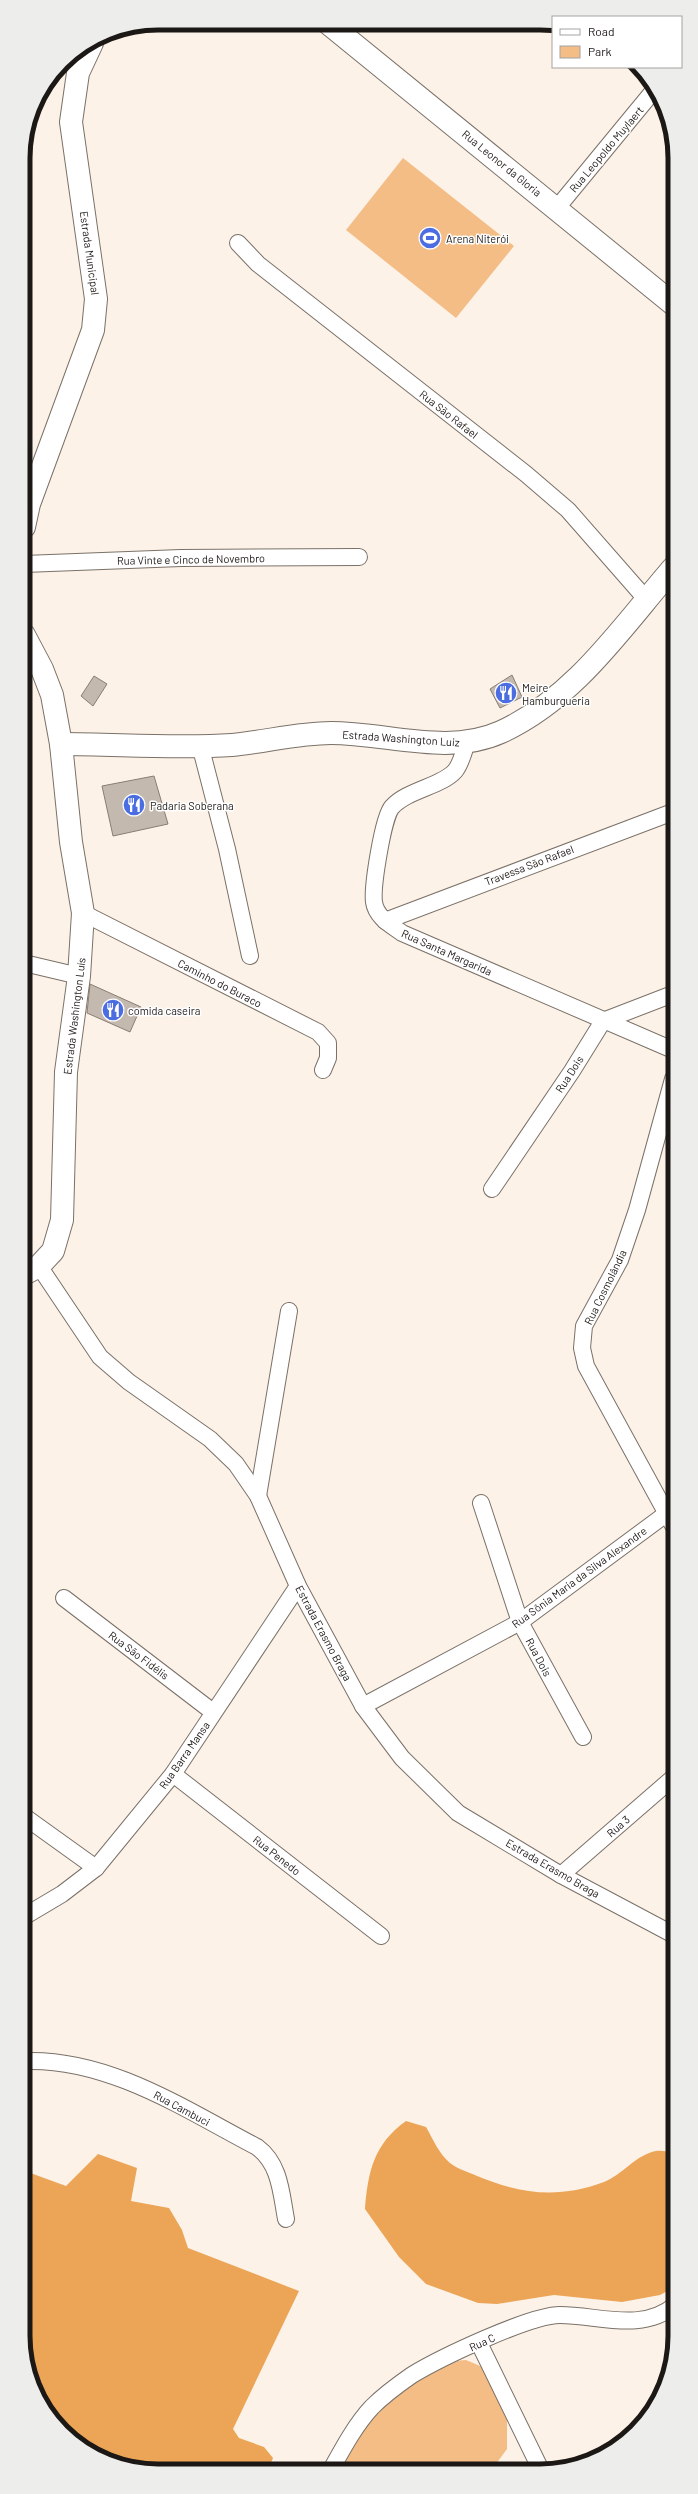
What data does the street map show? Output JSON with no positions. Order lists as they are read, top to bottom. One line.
{"streets":{"street":["Rua Leopoldo Muylaert","Rua Leonor da Gloria","Estrada Municipal","Rua São Rafael","Rua Vinte e Cinco de Novembro","Estrada Washington Luiz","Travessa São Rafael","Rua Santa Margarida","Caminho do Buraco","Estrada Washington Luís","Rua Dois","Rua Cosmolândia","Rua Sônia Maria da Silva Alexandre","Estrada Erasmo Braga","Rua São Fidélis","Rua Barra Mansa","Rua 3","Rua Penedo","Rua Cambuci","Rua C"]},"crossings":[["Rua Leopoldo Muylaert","Rua Leonor da Gloria"],["Rua São Rafael","Estrada Washington Luiz"],["Estrada Washington Luiz","Rua Santa Margarida"],["Estrada Washington Luiz","Estrada Washington Luís"],["Travessa São Rafael","Rua Santa Margarida"],["Rua Santa Margarida","Rua Dois"],["Caminho do Buraco","Estrada Washington Luís"],["Estrada Washington Luís","Estrada Erasmo Braga"],["Rua Dois","Rua Sônia Maria da Silva Alexandre"],["Rua Cosmolândia","Rua Sônia Maria da Silva Alexandre"],["Rua Sônia Maria da Silva Alexandre","Estrada Erasmo Braga"],["Estrada Erasmo Braga","Rua Barra Mansa"],["Estrada Erasmo Braga","Rua 3"],["Rua São Fidélis","Rua Barra Mansa"],["Rua Barra Mansa","Rua Penedo"]],"places":{"sports":["Arena Niterói"],"restaurant":["Meire Hamburgueria","Padaria Soberana","comida caseira"]},"legend":["Road","Park"]}
